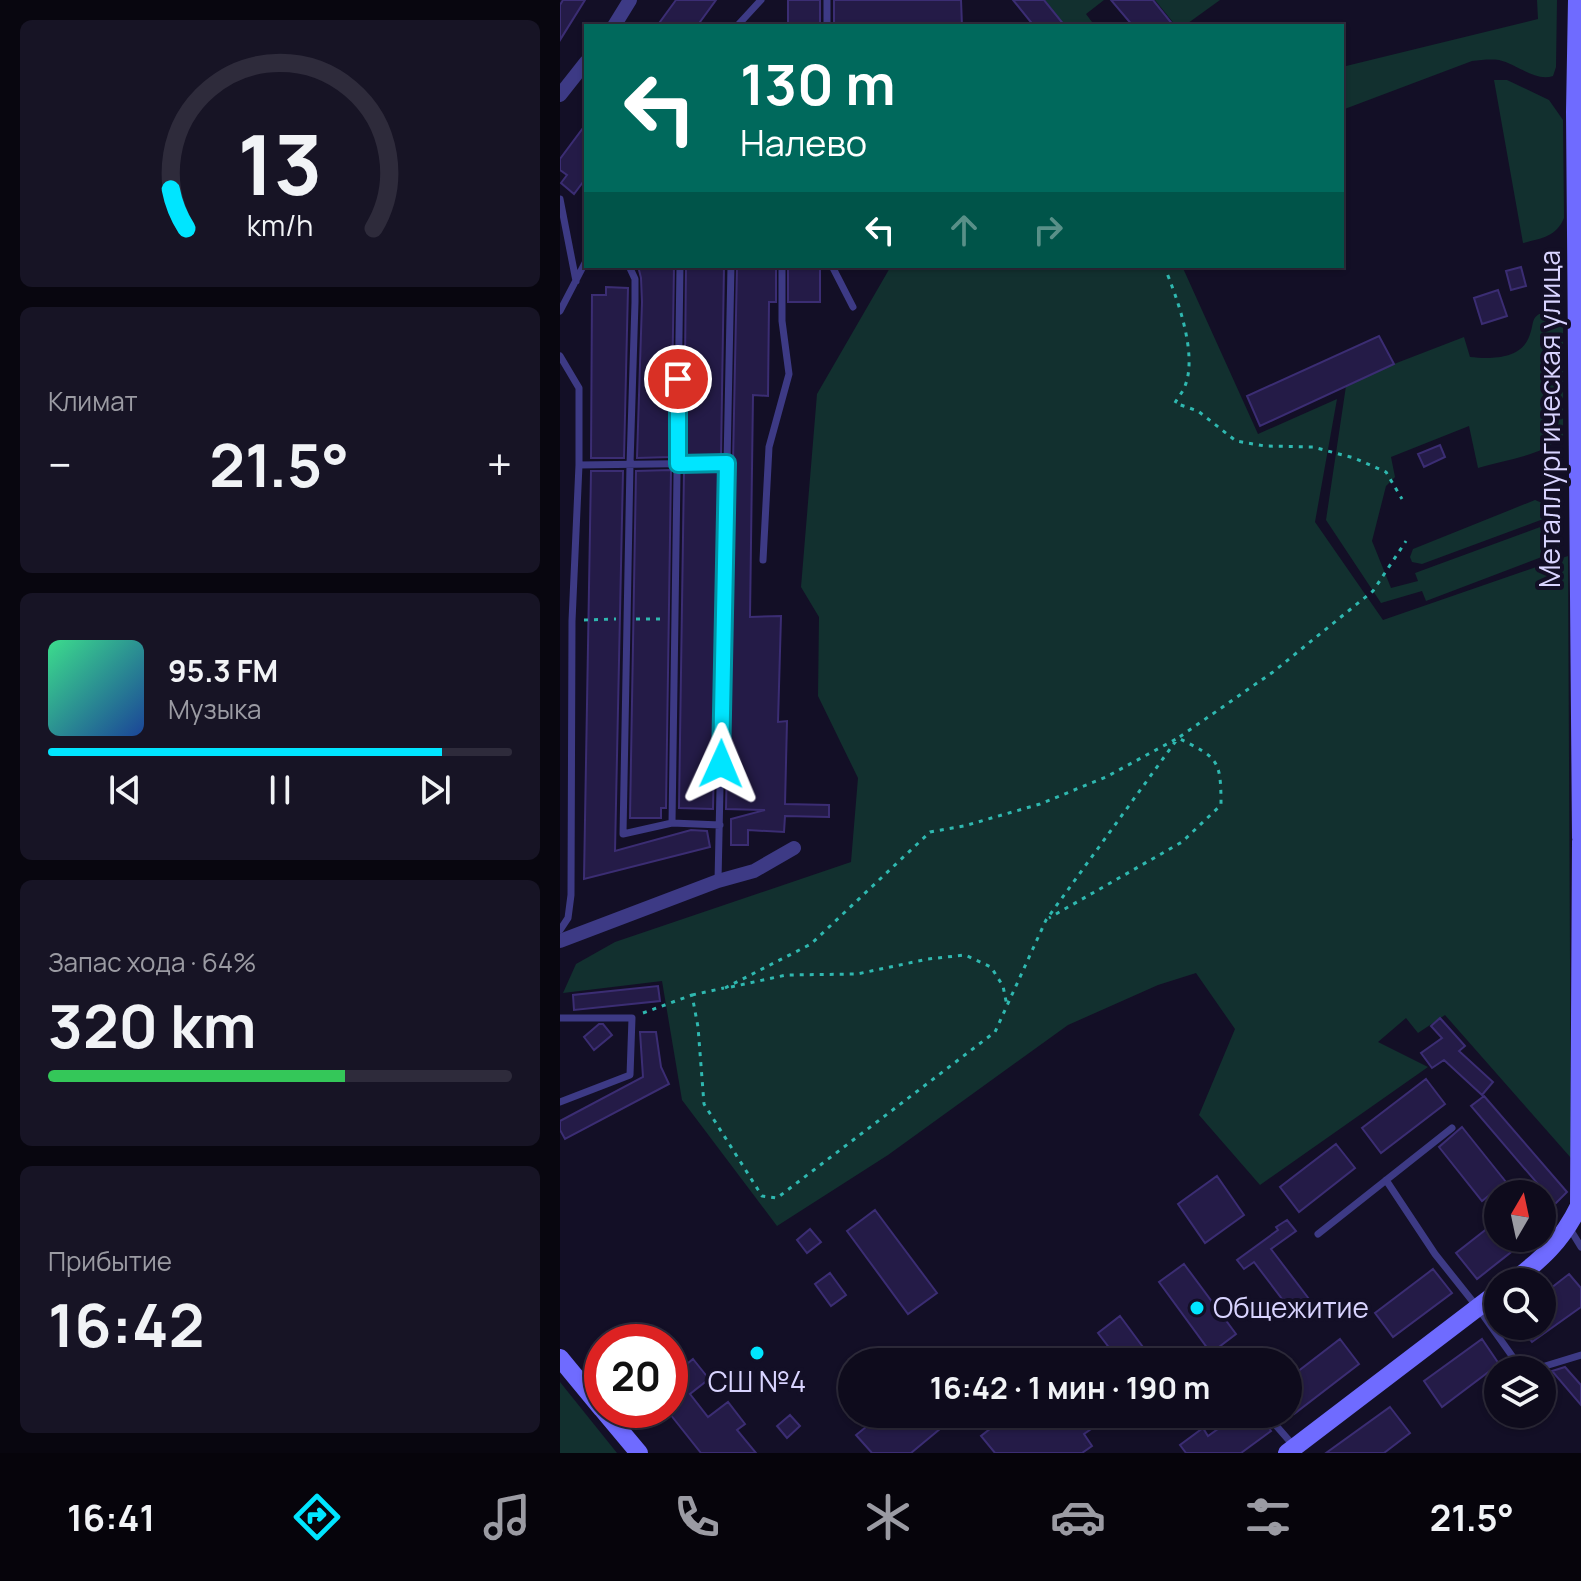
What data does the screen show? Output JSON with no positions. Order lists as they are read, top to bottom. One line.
{"streets":{"street":["Металлургическая улица"]},"places":["Общежитие","СШ №4"],"north":"top","page":{"turn":["130 m","Налево"],"tile":["Климат",["Запас хода · 64%","320 km"],["Прибытие","16:42"]],"heat":["−","21.5°","+"],"song":["95.3 FM","Музыка"],"limit":"20","trip":"16:42 · 1 мин · 190 m","tabs":["16:41","21.5°"],"gauge":["13","km/h"]}}
